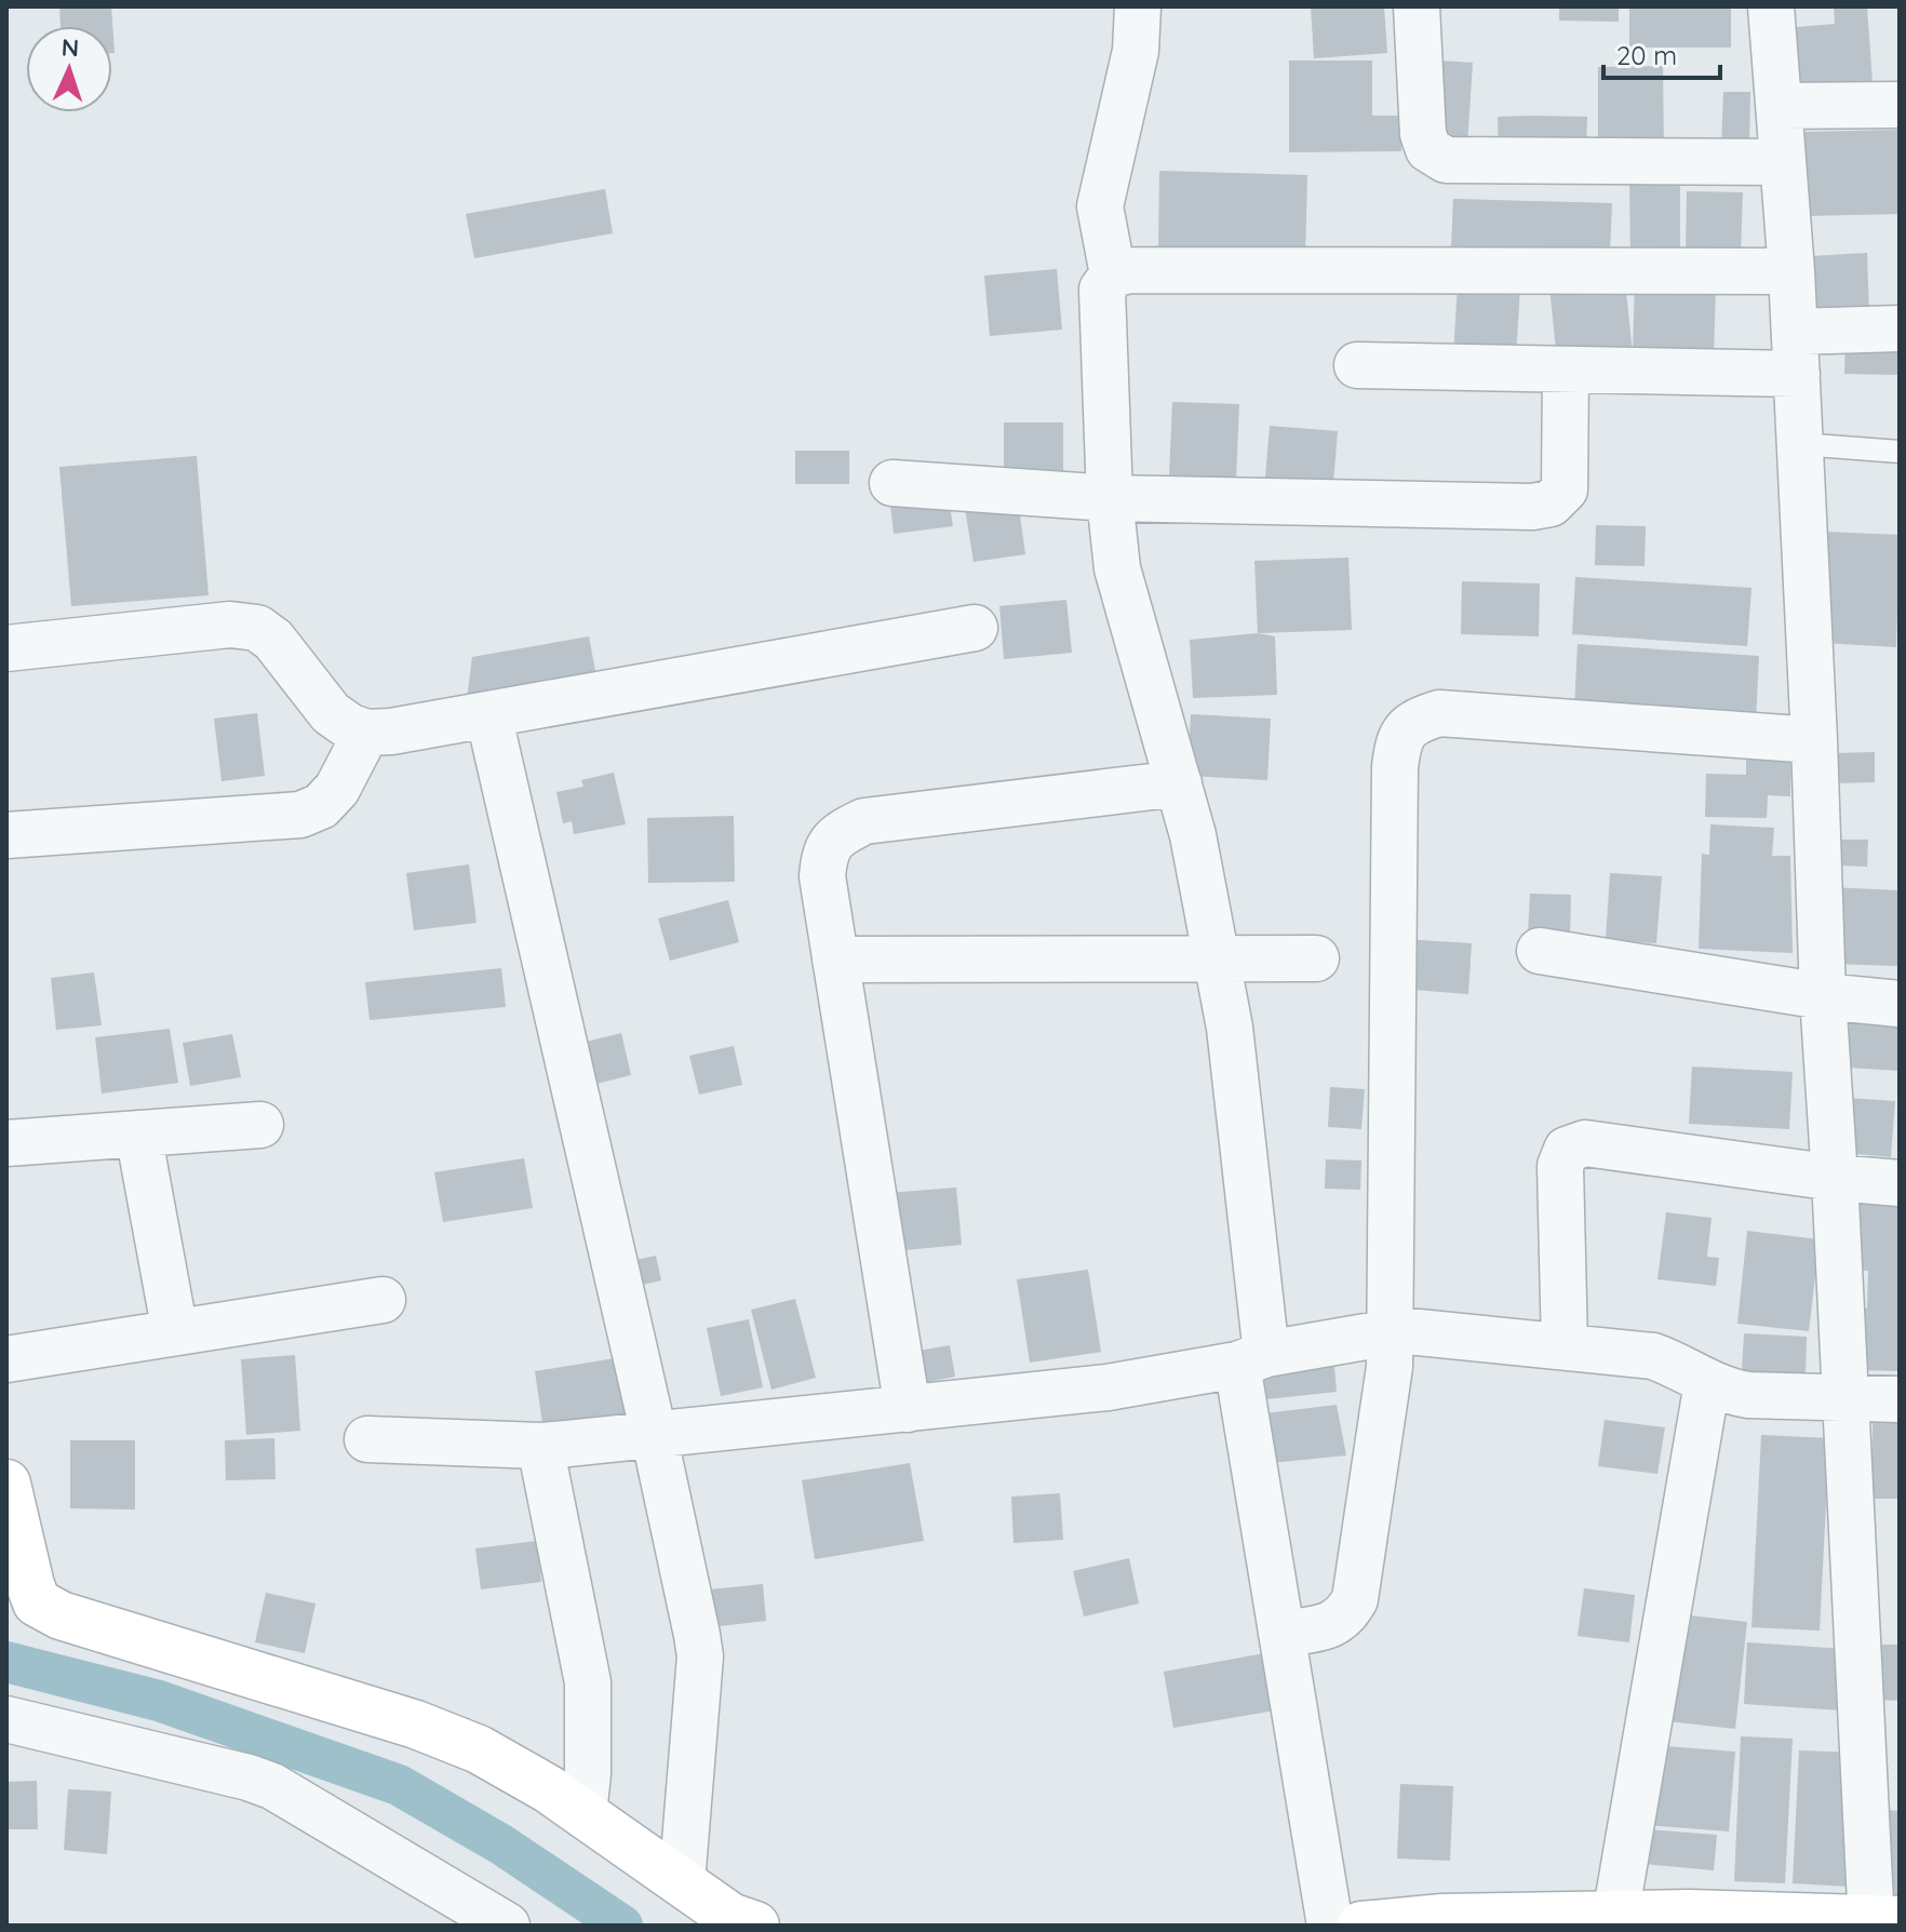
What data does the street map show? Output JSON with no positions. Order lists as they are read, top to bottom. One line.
{"scale_bar":"20 m","north":"top"}
